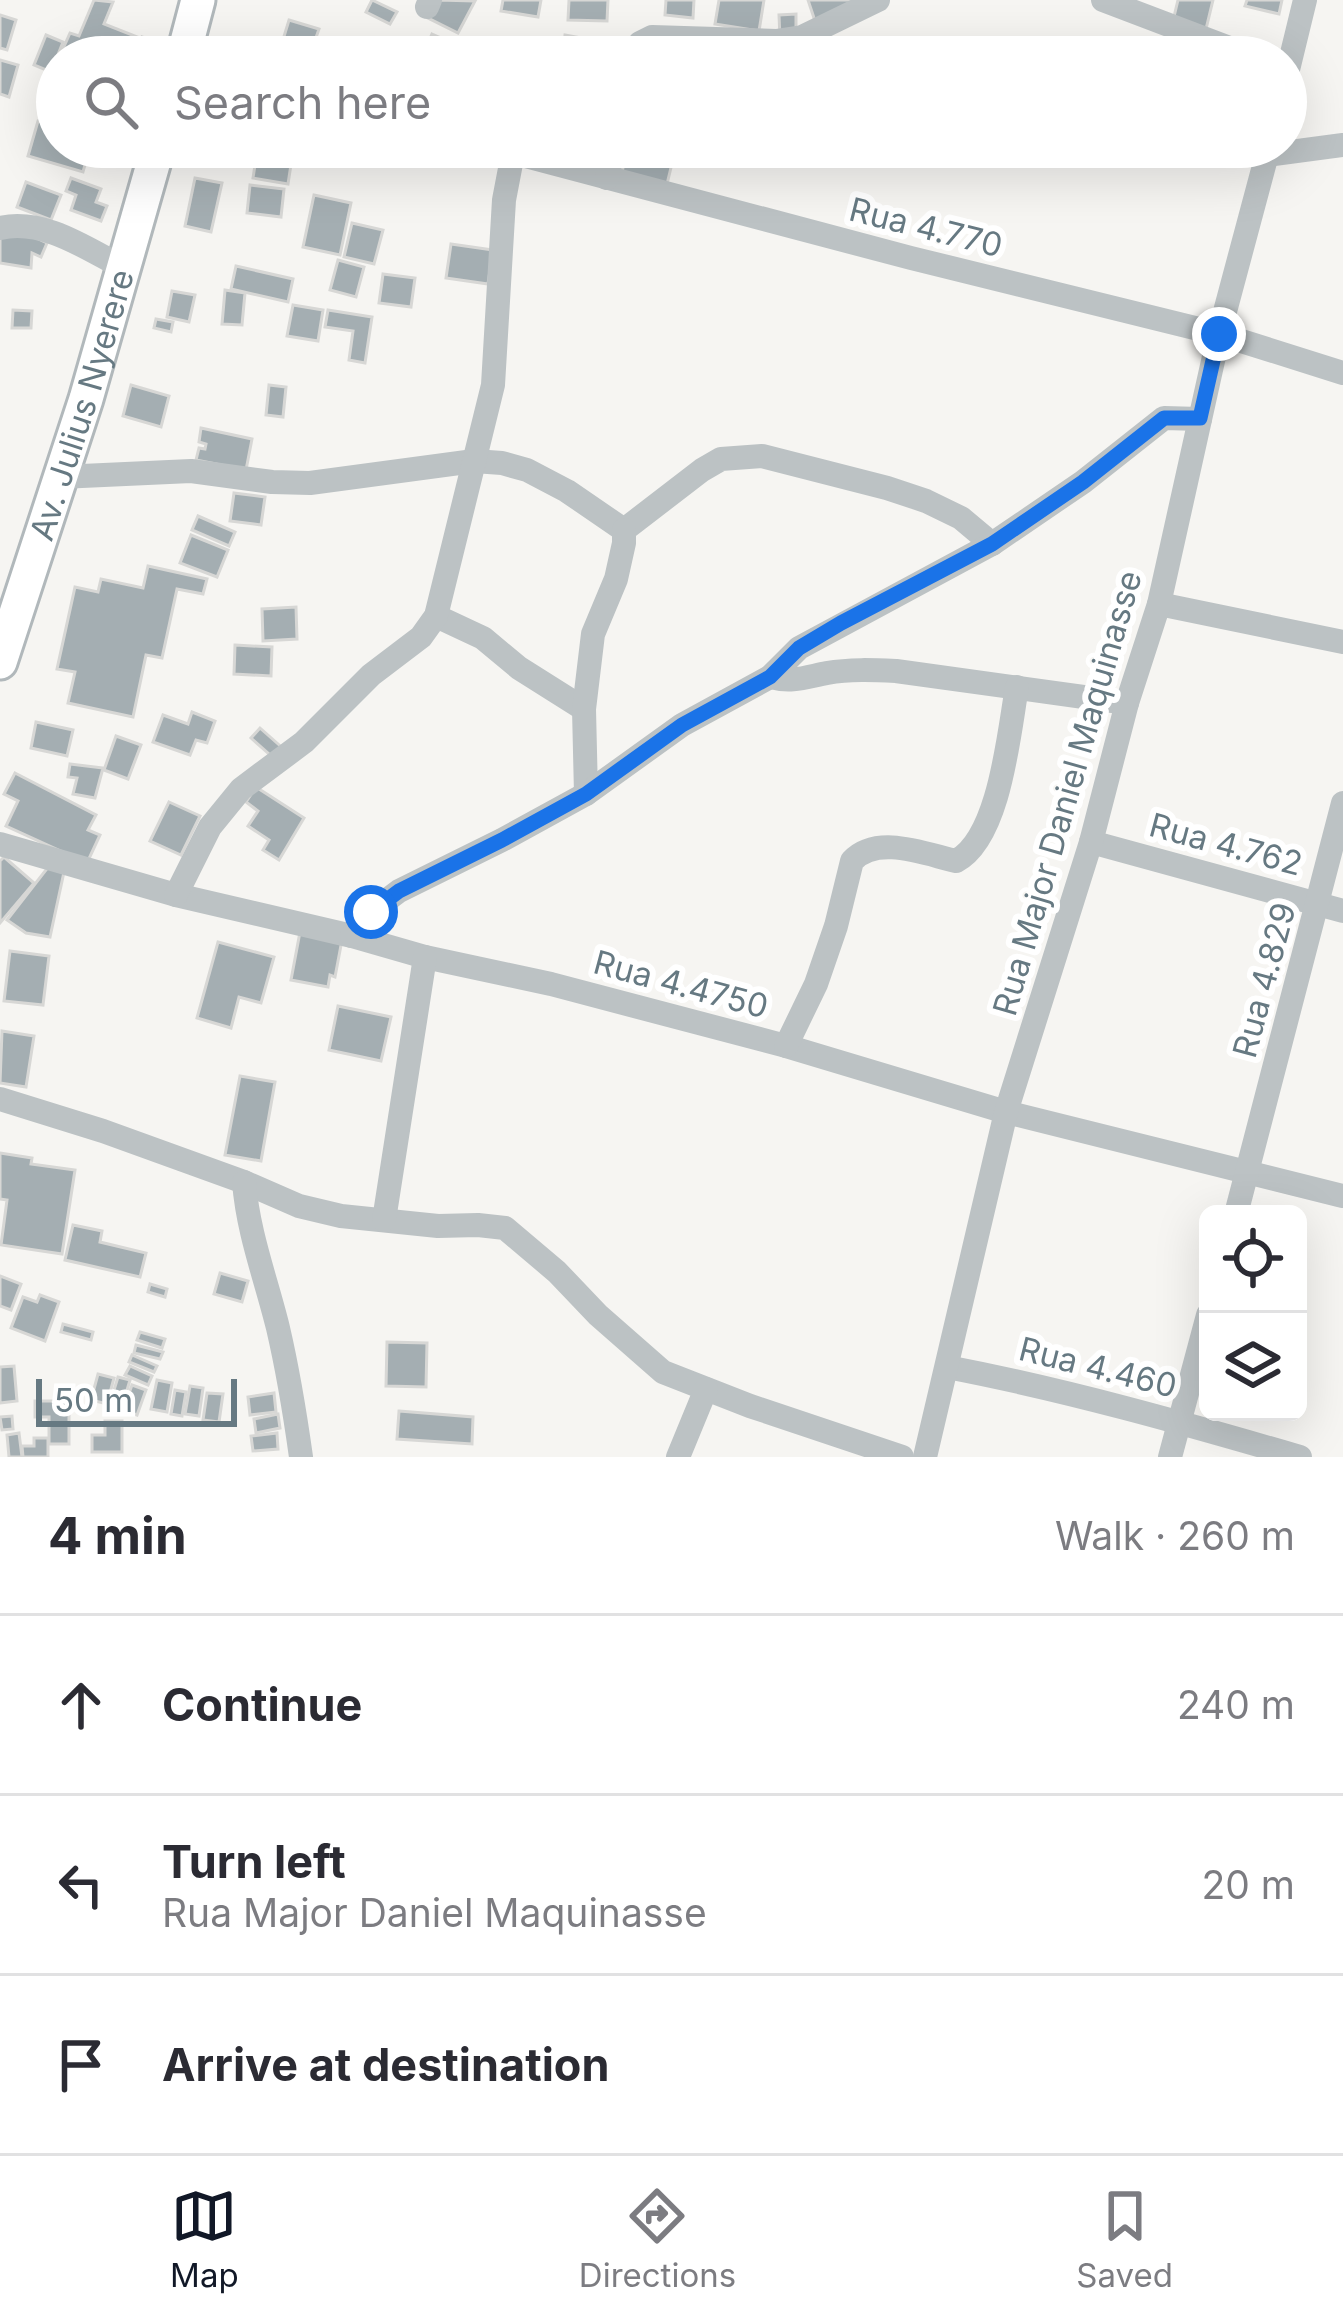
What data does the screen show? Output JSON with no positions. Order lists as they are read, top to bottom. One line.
{"streets":{"main road":["Av. Julius Nyerere"],"street":["Rua 4.770","Rua Major Daniel Maquinasse","Rua 4.762","Rua 4.829","Rua 4.4750","Rua 4.460"]},"crossings":[["Rua 4.770","Rua Major Daniel Maquinasse"],["Rua Major Daniel Maquinasse","Rua 4.762"],["Rua Major Daniel Maquinasse","Rua 4.4750"],["Rua Major Daniel Maquinasse","Rua 4.460"],["Rua 4.762","Rua 4.829"],["Rua 4.829","Rua 4.4750"]],"scale_bar":"50 m","page":{"search":"Search here","scale":"50 m","heading":["4 min","Walk · 260 m"],"list":[["Continue","240 m"],["Turn left","Rua Major Daniel Maquinasse","20 m"],"Arrive at destination"],"nav":["Map","Directions","Saved"]}}
